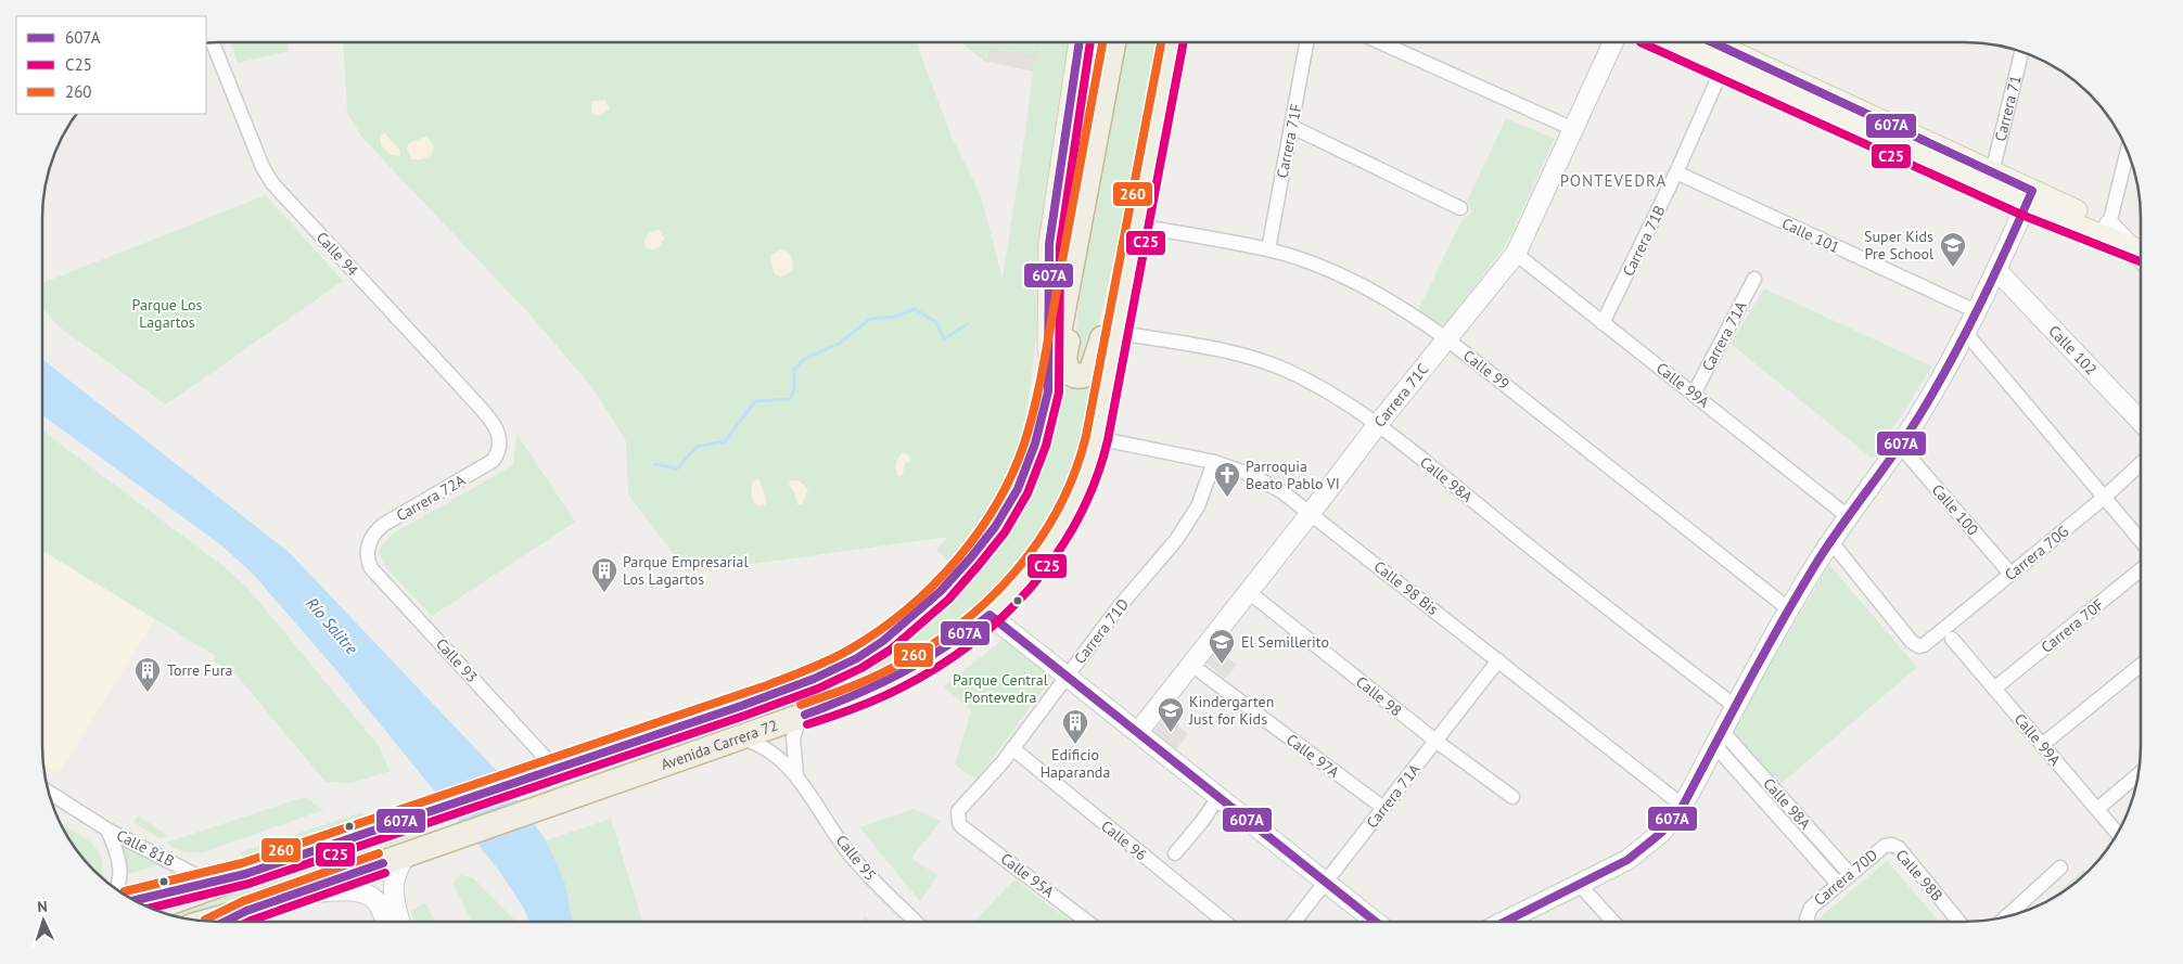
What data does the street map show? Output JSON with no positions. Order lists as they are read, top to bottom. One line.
{"streets":{"highway":["Avenida Carrera 72"],"street":["Carrera 71","Carrera 71F","Calle 101","Carrera 71B","Calle 94","Carrera 71A","Calle 102","Calle 99","Calle 99A","Carrera 71C","Calle 98A","Carrera 72A","Calle 100","Carrera 70G","Calle 98 Bis","Carrera 70F","Carrera 71D","Calle 93","Calle 98","Calle 97A","Calle 96","Calle 81B","Calle 95","Calle 95A","Calle 98B","Carrera 70D"]},"crossings":[["Carrera 71F","Calle 99"],["Calle 101","Carrera 71B"],["Carrera 71B","Calle 99A"],["Calle 94","Carrera 72A"],["Carrera 71A","Calle 99A"],["Carrera 71A","Calle 98 Bis"],["Carrera 71A","Calle 98"],["Carrera 71A","Calle 97A"],["Calle 99","Carrera 71C"],["Calle 99","Avenida Carrera 72"],["Calle 99A","Carrera 71C"],["Calle 99A","Carrera 70F"],["Carrera 71C","Calle 98A"],["Carrera 71C","Calle 98 Bis"],["Carrera 71C","Calle 98"],["Carrera 71C","Calle 97A"],["Calle 98A","Avenida Carrera 72"],["Calle 98A","Carrera 70D"],["Carrera 72A","Calle 93"],["Calle 100","Carrera 70G"],["Calle 98 Bis","Carrera 71D"],["Calle 98 Bis","Avenida Carrera 72"],["Carrera 71D","Calle 96"],["Carrera 71D","Calle 95A"],["Calle 93","Avenida Carrera 72"],["Avenida Carrera 72","Calle 81B"],["Avenida Carrera 72","Calle 95"],["Calle 98B","Carrera 70D"]],"districts":["PONTEVEDRA"],"water":["Río Salitre"],"parks":["Parque Los Lagartos","Parque Central Pontevedra"],"places":{"school or university":["Super Kids Pre School","El Semillerito","Kindergarten Just for Kids"],"church":["Parroquia Beato Pablo VI"],"building":["Parque Empresarial Los Lagartos","Torre Fura","Edificio Haparanda"]},"lines":["transit line 607A","transit line C25","transit line 260"],"legend":["607A","C25","260"],"north":"top"}
